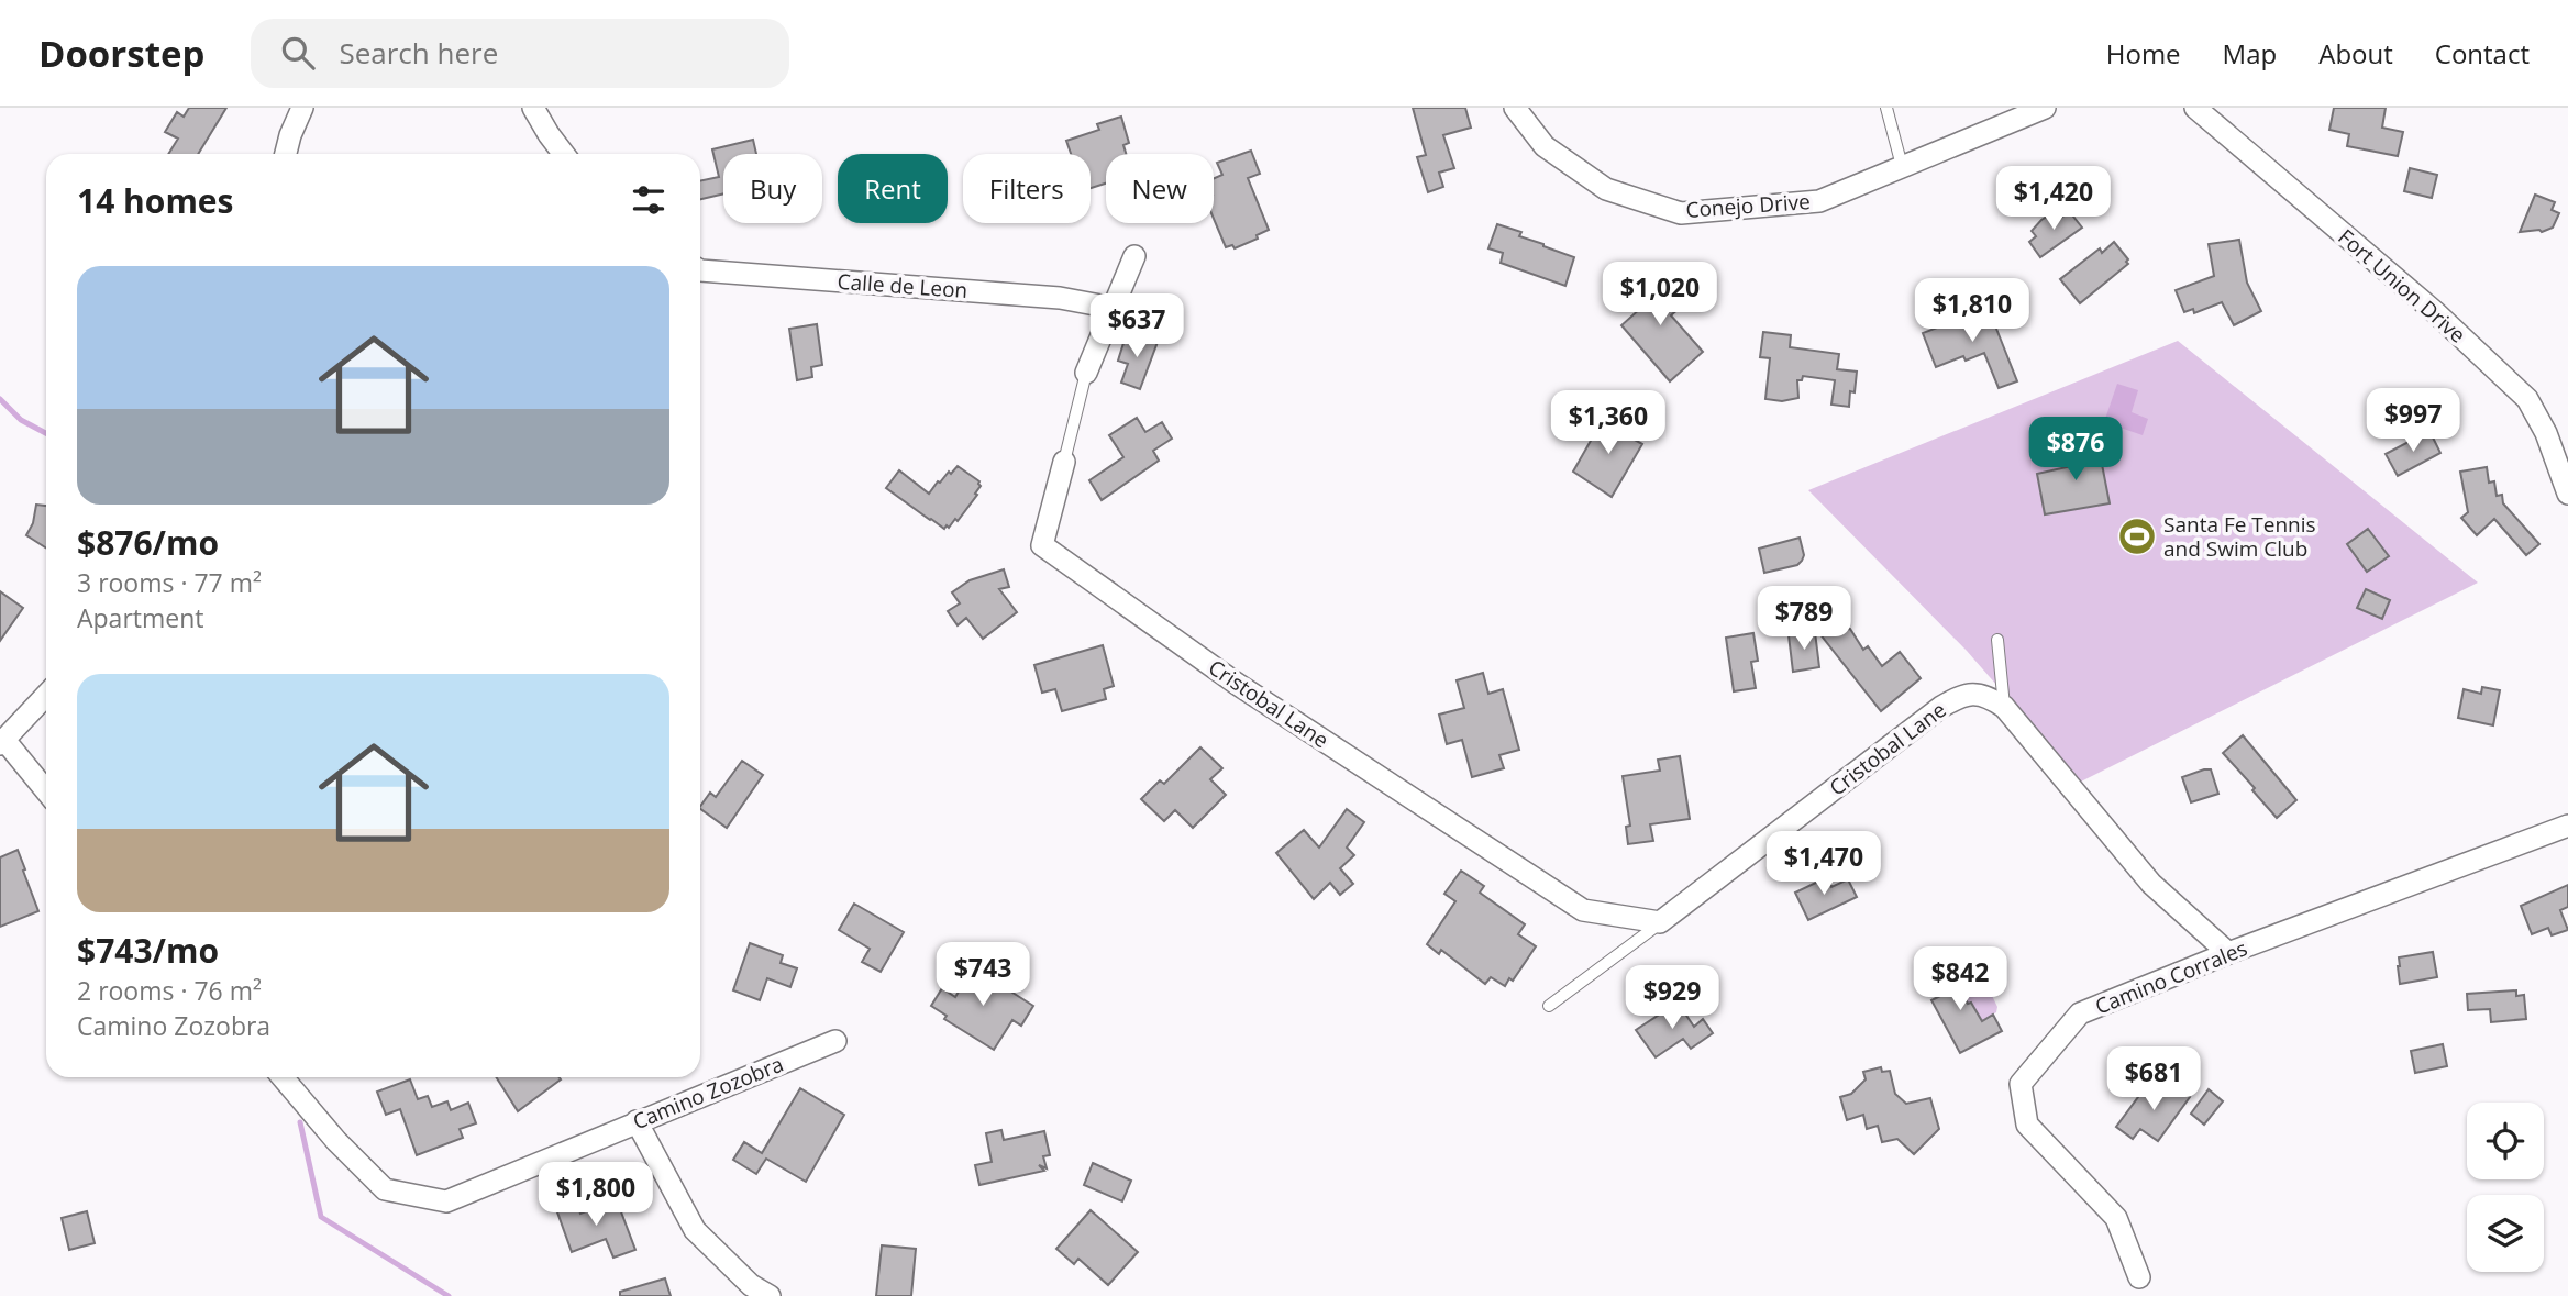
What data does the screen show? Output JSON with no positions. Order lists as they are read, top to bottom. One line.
{"streets":{"street":["Conejo Drive","Calle de Leon","Fort Union Drive","Cristobal Lane","Camino Corrales","Camino Zozobra"]},"places":{"sports":["Santa Fe Tennis and Swim Club"]},"page":{"header":"Doorstep","search":"Search here","nav":["Home","Map","About","Contact"],"chip":["Buy","Rent","Filters","New"],"heading":"14 homes","price":["$1,420","$1,020","$1,810","$637","$997","$1,360","$876","$789","$1,470","$743","$842","$929","$681","$1,800"],"list":[{"name":"$876/mo","note":"3 rooms · 77 m² · Apartment"},{"name":"$743/mo","note":"2 rooms · 76 m² · Camino Zozobra"}]}}
